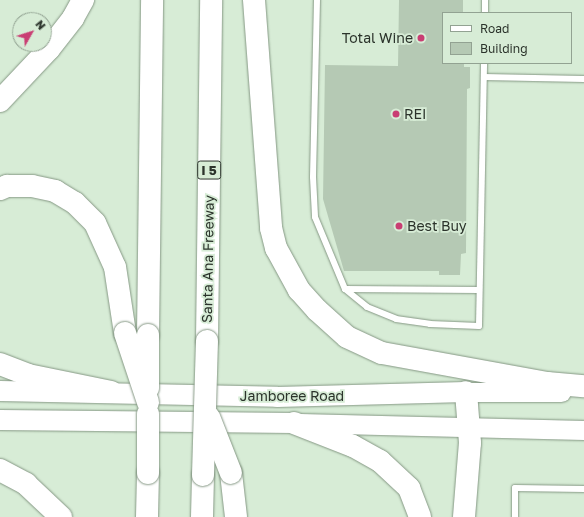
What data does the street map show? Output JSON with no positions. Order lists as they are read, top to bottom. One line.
{"streets":{"highway":["I 5","Santa Ana Freeway","Jamboree Road"]},"places":["Total Wine","REI","Best Buy"],"legend":["Road","Building"],"north":"top right"}
